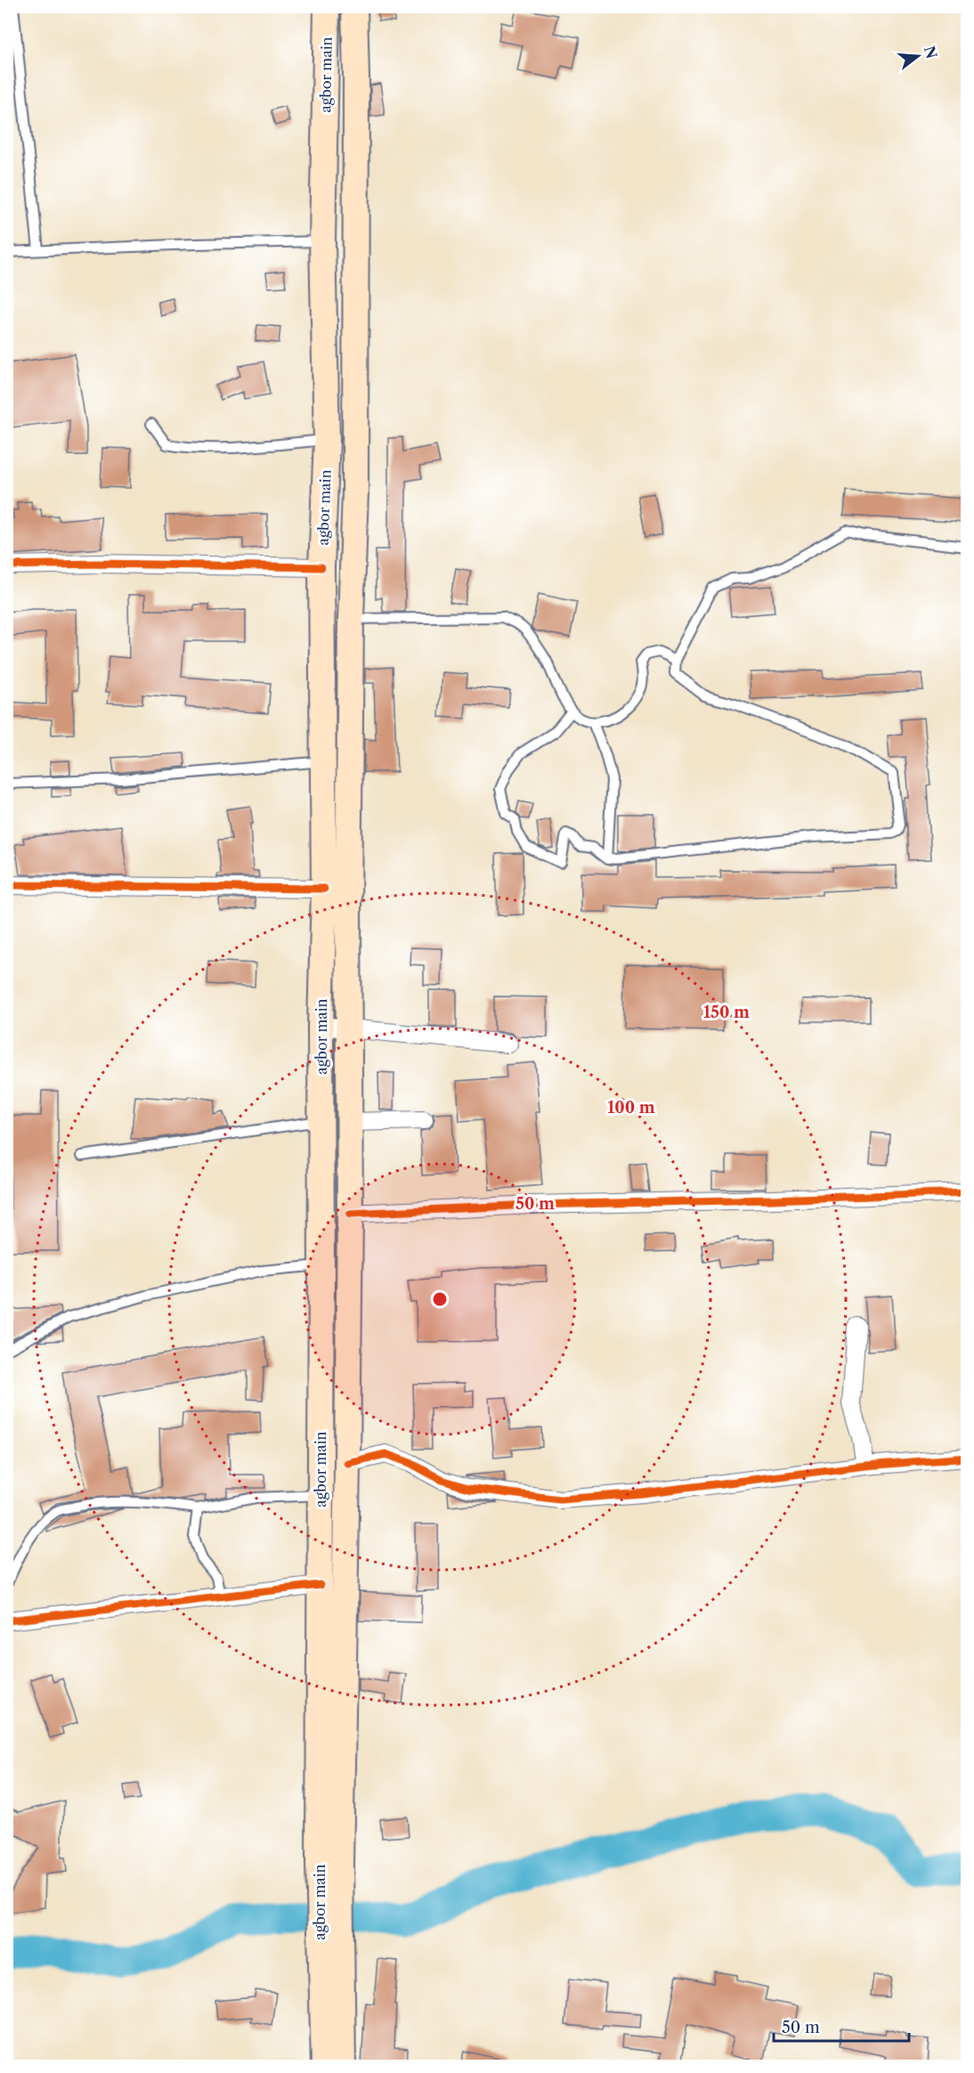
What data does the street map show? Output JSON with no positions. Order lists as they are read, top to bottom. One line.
{"streets":{"main road":["agbor main"]},"scale_bar":"50 m","north":"right","rings":["150 m","100 m","50 m"]}
